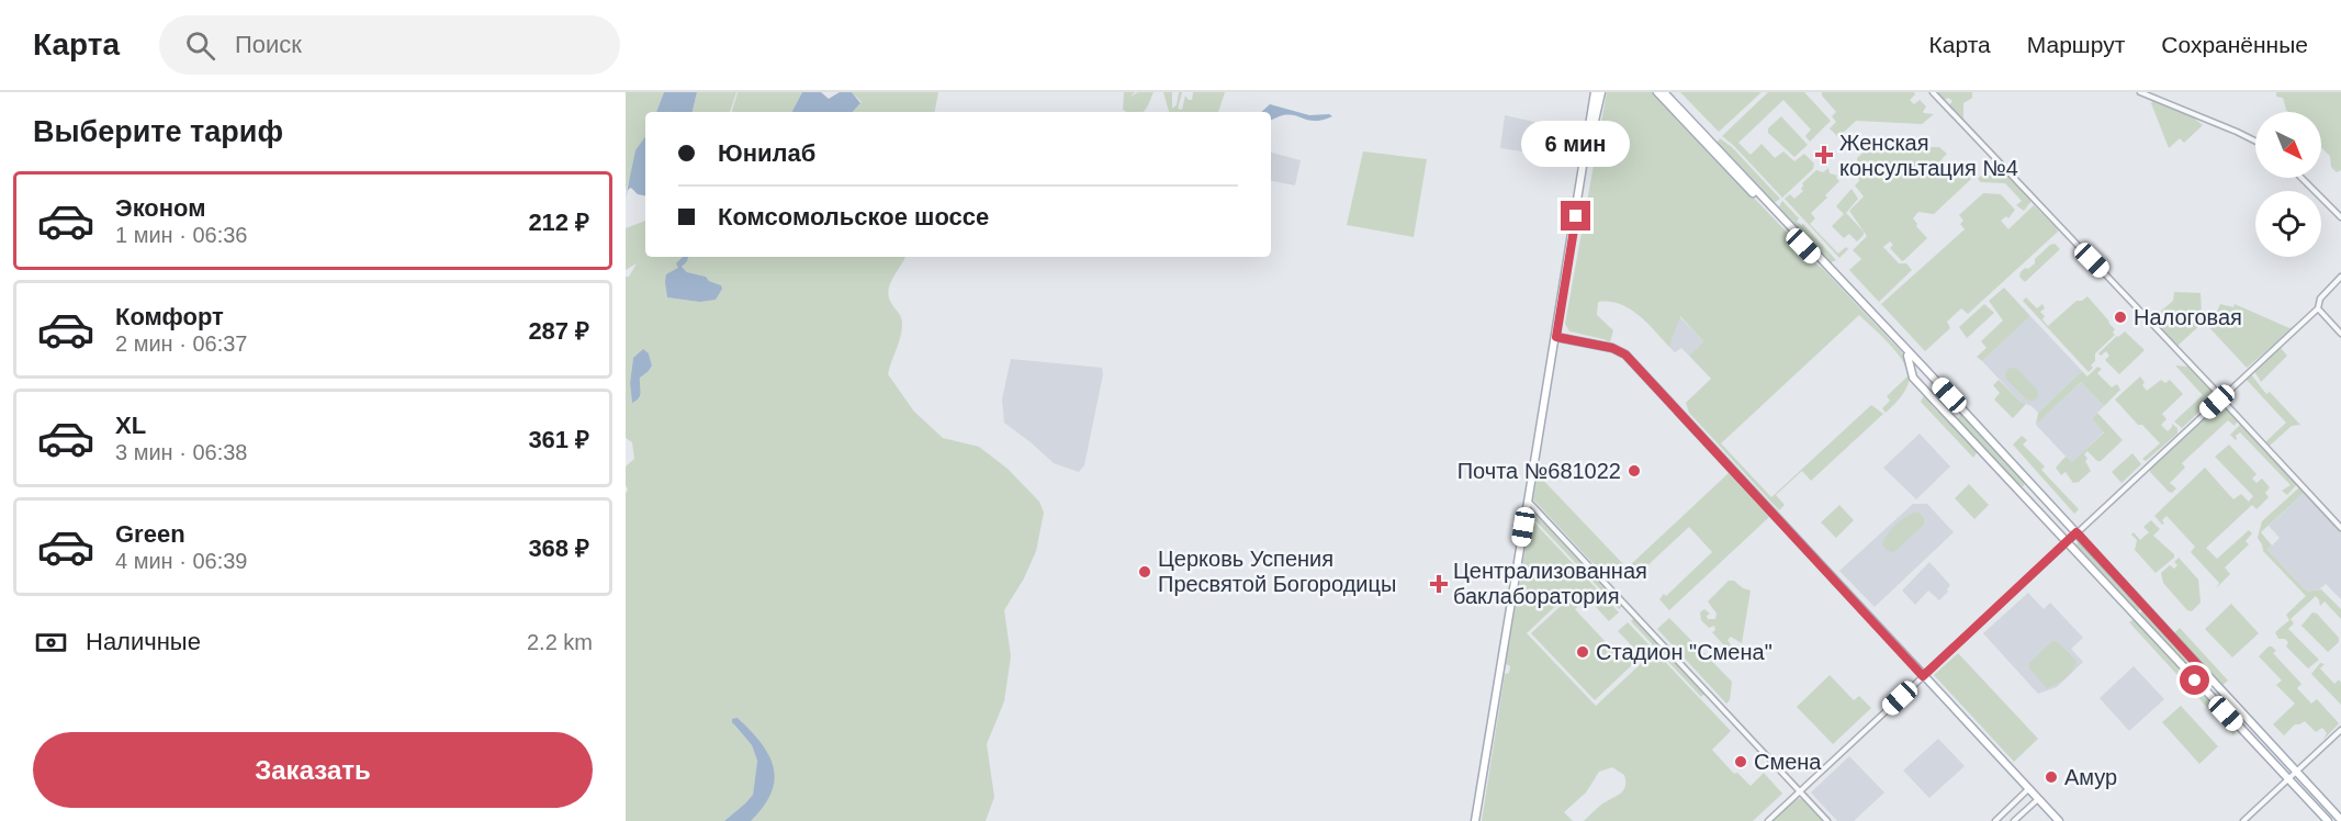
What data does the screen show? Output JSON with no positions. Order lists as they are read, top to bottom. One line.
{"places":{"health":["Женская консультация №4","Централизованная баклаборатория"],"other":["Налоговая","Почта №681022","Церковь Успения Пресвятой Богородицы","Стадион \"Смена\"","Смена","Амур"]},"north":"bottom right","page":{"header":"Карта","search":"Поиск","nav":["Карта","Маршрут","Сохранённые"],"heading":"Выберите тариф","banner":["Юнилаб","Комсомольское шоссе"],"bubble":"6 мин","list":[{"name":"Эконом","note":"1 мин · 06:36","value":"212 ₽"},{"name":"Комфорт","note":"2 мин · 06:37","value":"287 ₽"},{"name":"XL","note":"3 мин · 06:38","value":"361 ₽"},{"name":"Green","note":"4 мин · 06:39","value":"368 ₽"}],"pay":["Наличные","2.2 km"],"buttons":"Заказать"}}
